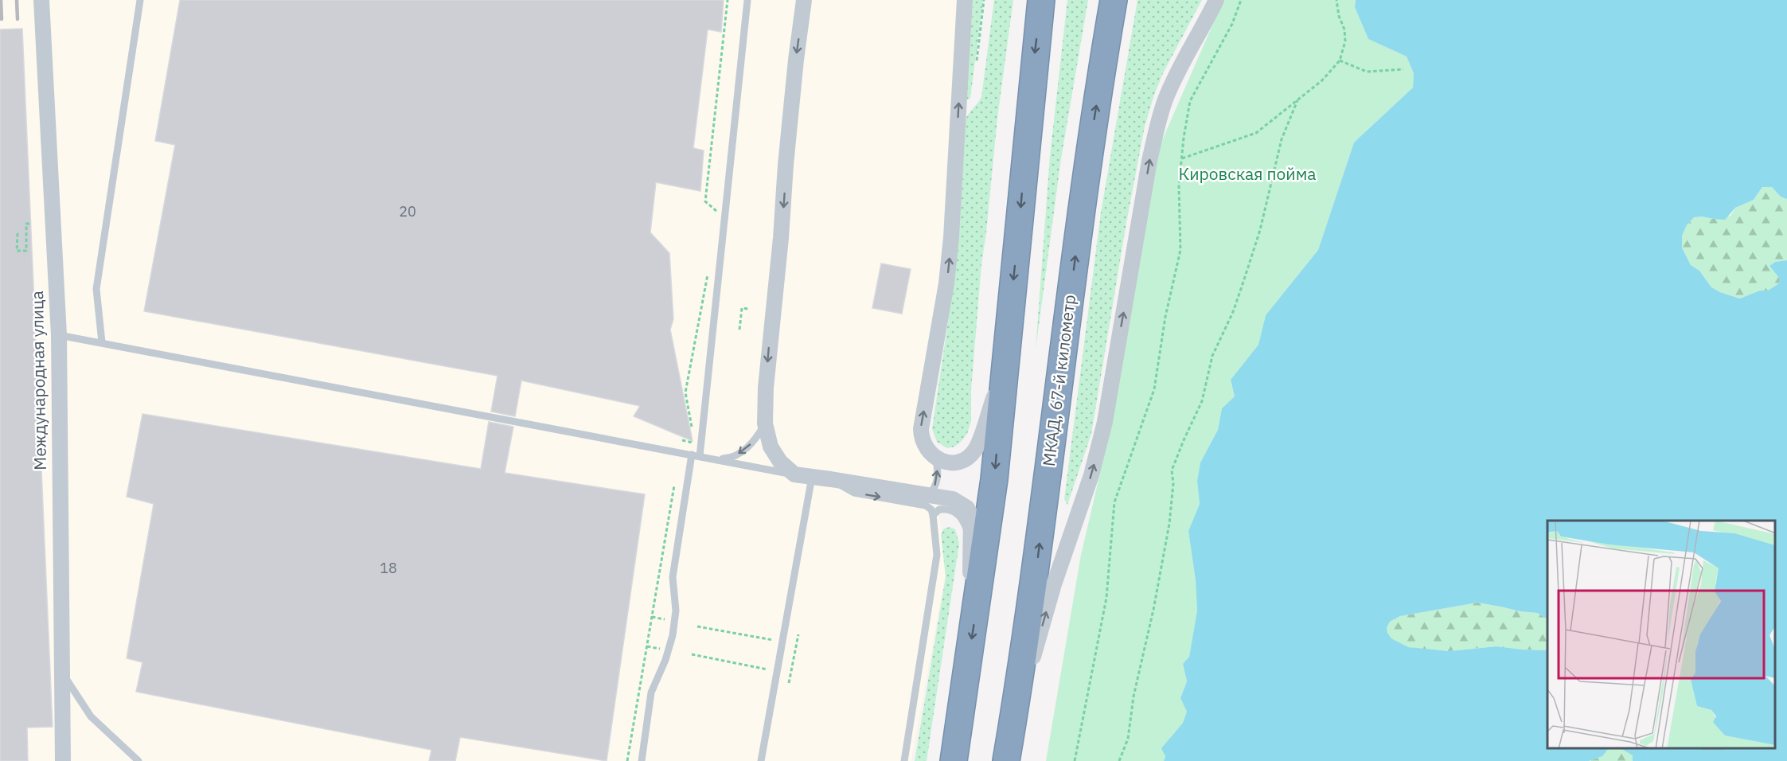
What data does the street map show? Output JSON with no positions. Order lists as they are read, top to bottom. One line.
{"streets":{"highway":["МКАД, 67-й километр"],"street":["Международная улица"]},"parks":["Кировская пойма"],"house_numbers":["20","18"]}
